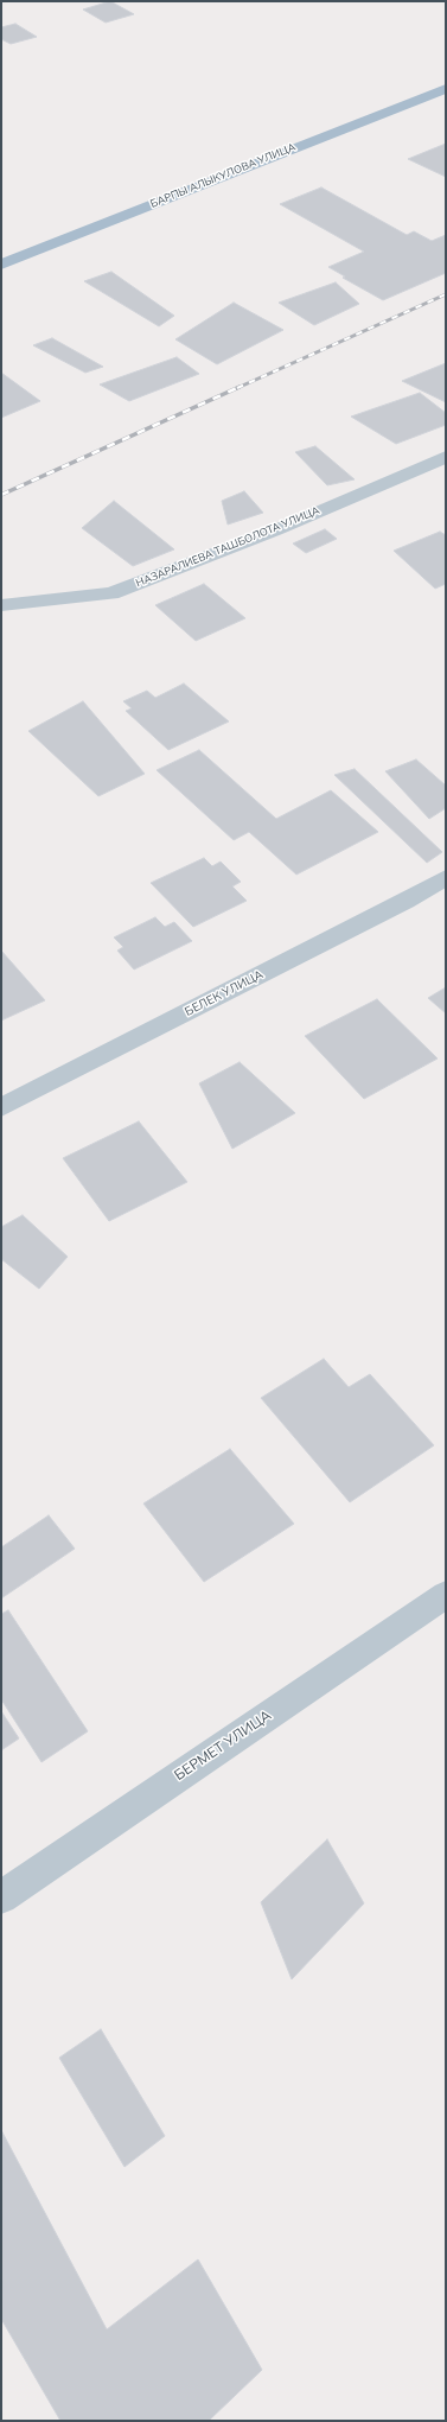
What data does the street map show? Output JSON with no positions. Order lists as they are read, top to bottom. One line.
{"streets":{"main road":["БАРПЫ АЛЫКУЛОВА УЛИЦА"],"street":["НАЗАРАЛИЕВА ТАШБОЛОТА УЛИЦА","БЕЛЕК УЛИЦА","БЕРМЕТ УЛИЦА"]}}
